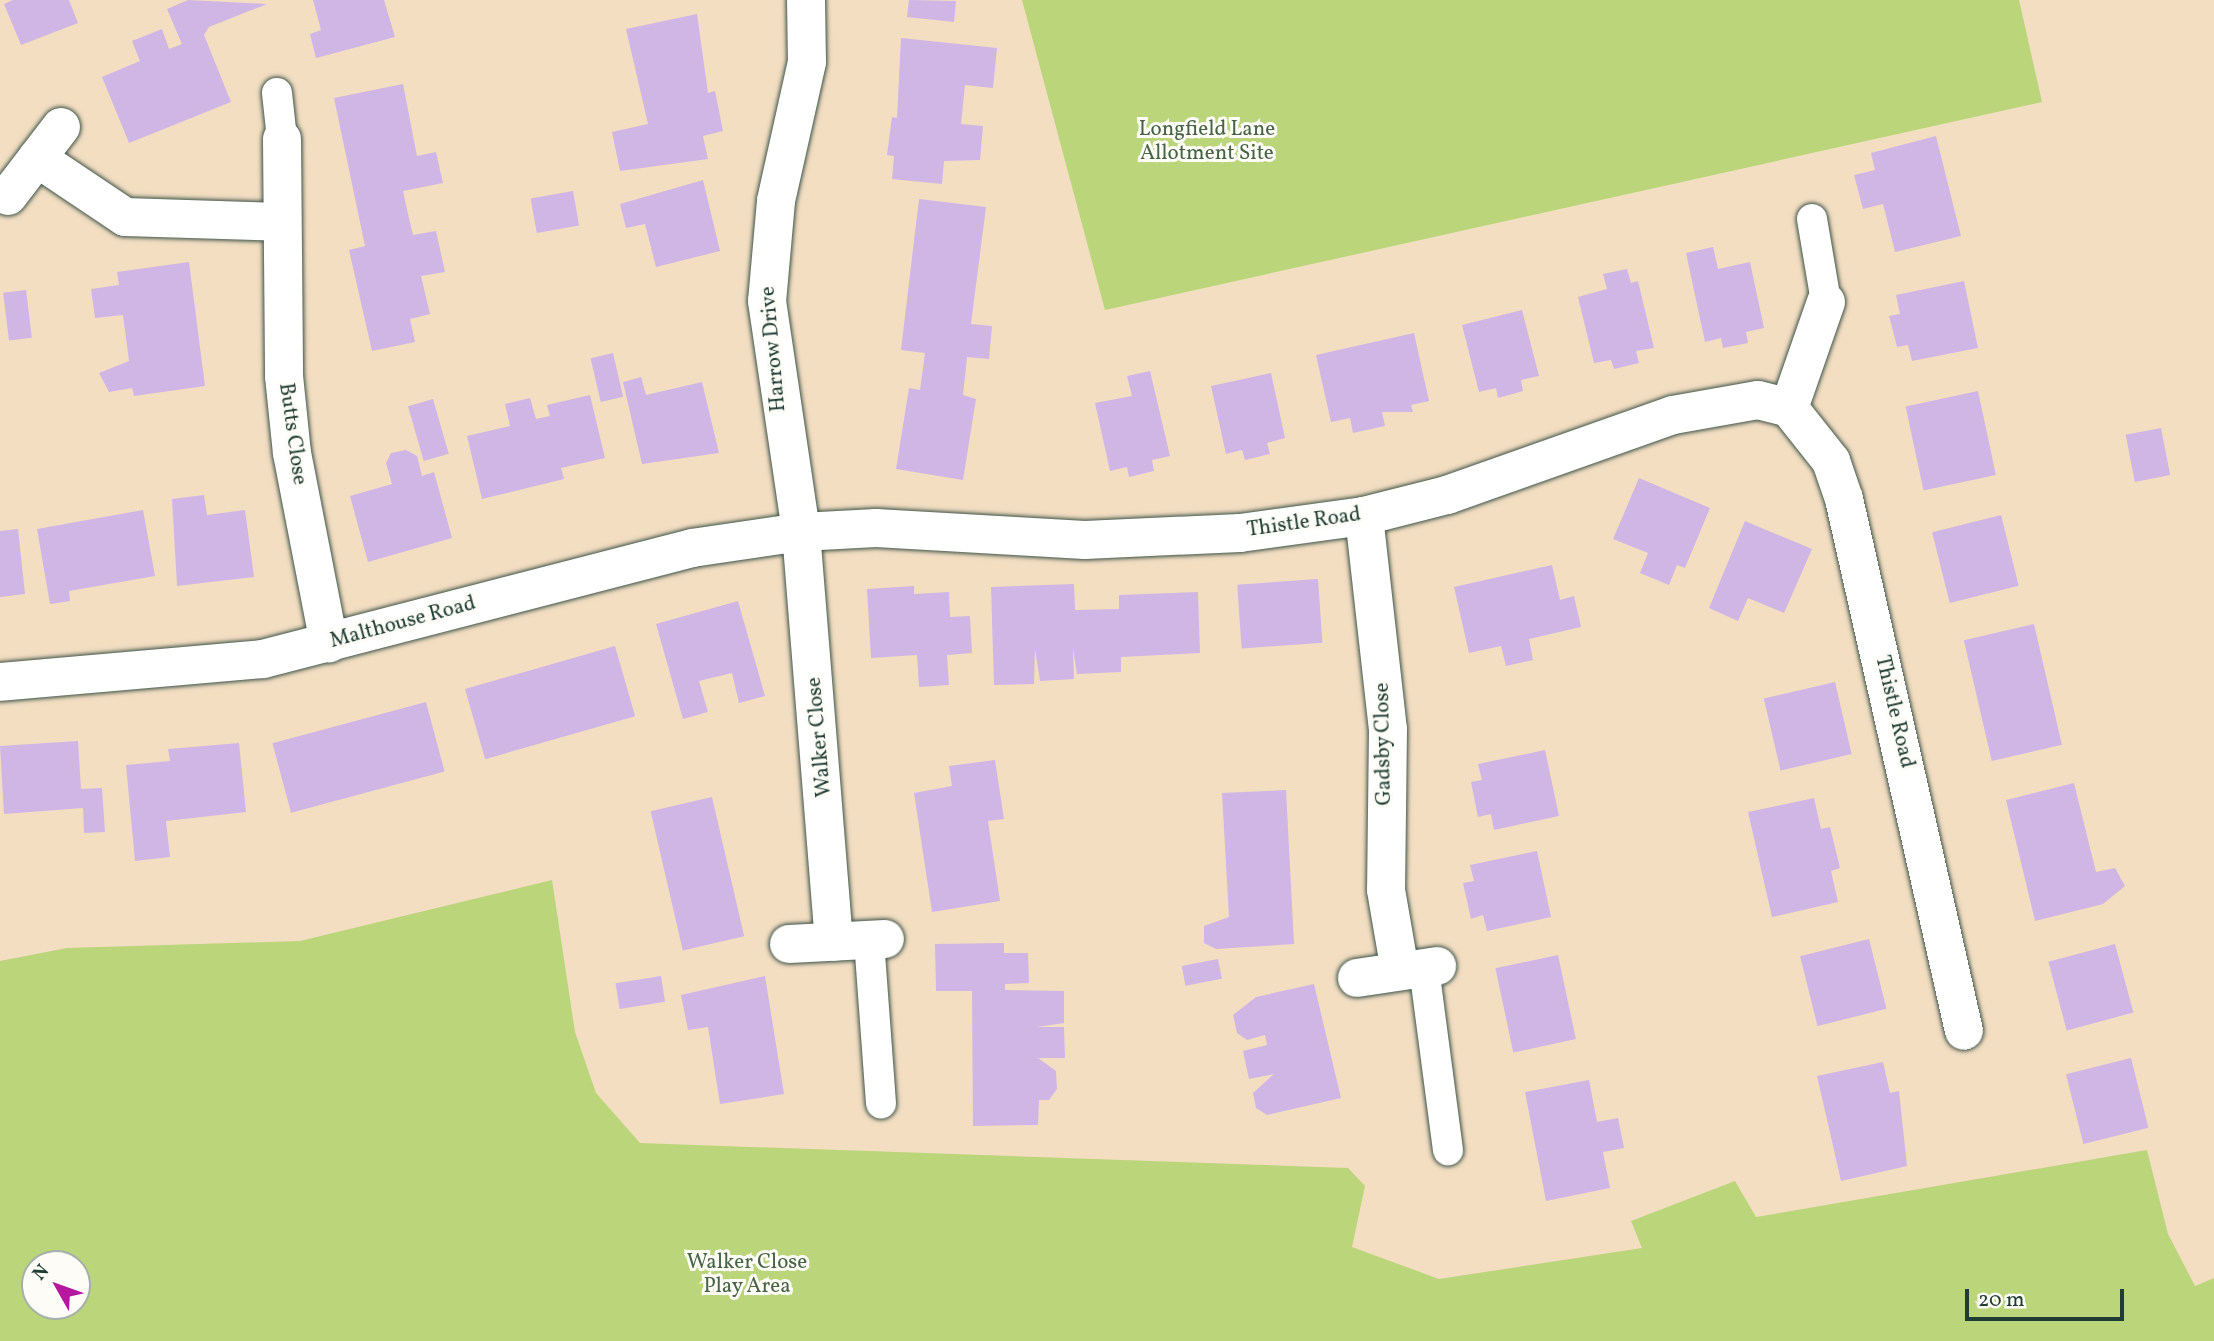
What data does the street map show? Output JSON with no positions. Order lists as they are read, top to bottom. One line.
{"streets":{"street":["Harrow Drive","Butts Close","Thistle Road","Malthouse Road","Walker Close","Gadsby Close"]},"crossings":[["Harrow Drive","Thistle Road"],["Harrow Drive","Malthouse Road"],["Harrow Drive","Walker Close"],["Butts Close","Malthouse Road"],["Thistle Road","Malthouse Road"],["Thistle Road","Walker Close"],["Thistle Road","Gadsby Close"],["Malthouse Road","Walker Close"]],"parks":["Longfield Lane Allotment Site","Walker Close Play Area"],"scale_bar":"20 m","north":"top left"}
